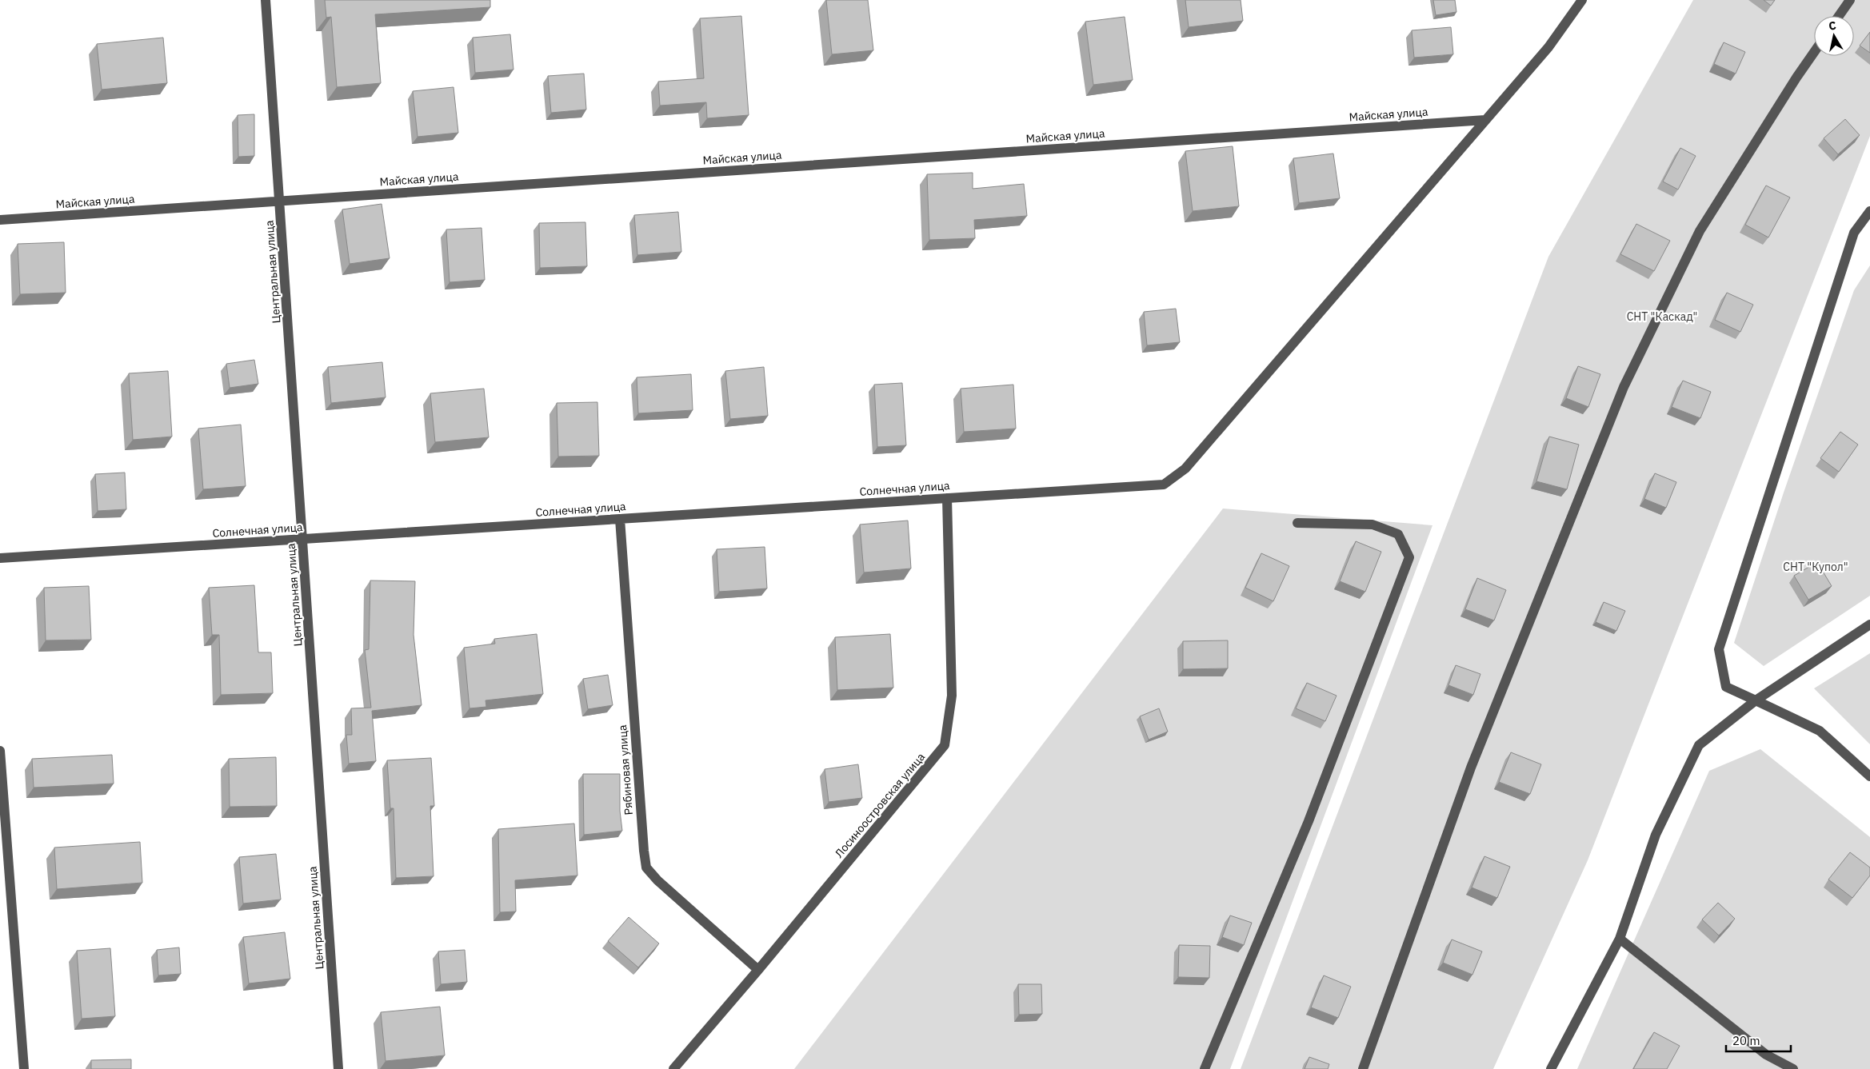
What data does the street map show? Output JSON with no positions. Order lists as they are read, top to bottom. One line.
{"streets":{"street":["Майская улица","Центральная улица","Солнечная улица","Рябиновая улица","Лосиноостровская улица"]},"crossings":[["Майская улица","Центральная улица"],["Майская улица","Солнечная улица"],["Центральная улица","Солнечная улица"],["Солнечная улица","Рябиновая улица"],["Солнечная улица","Лосиноостровская улица"],["Рябиновая улица","Лосиноостровская улица"]],"parks":["СНТ \"Каскад\"","СНТ \"Купол\""],"scale_bar":"20 m","north":"top"}
